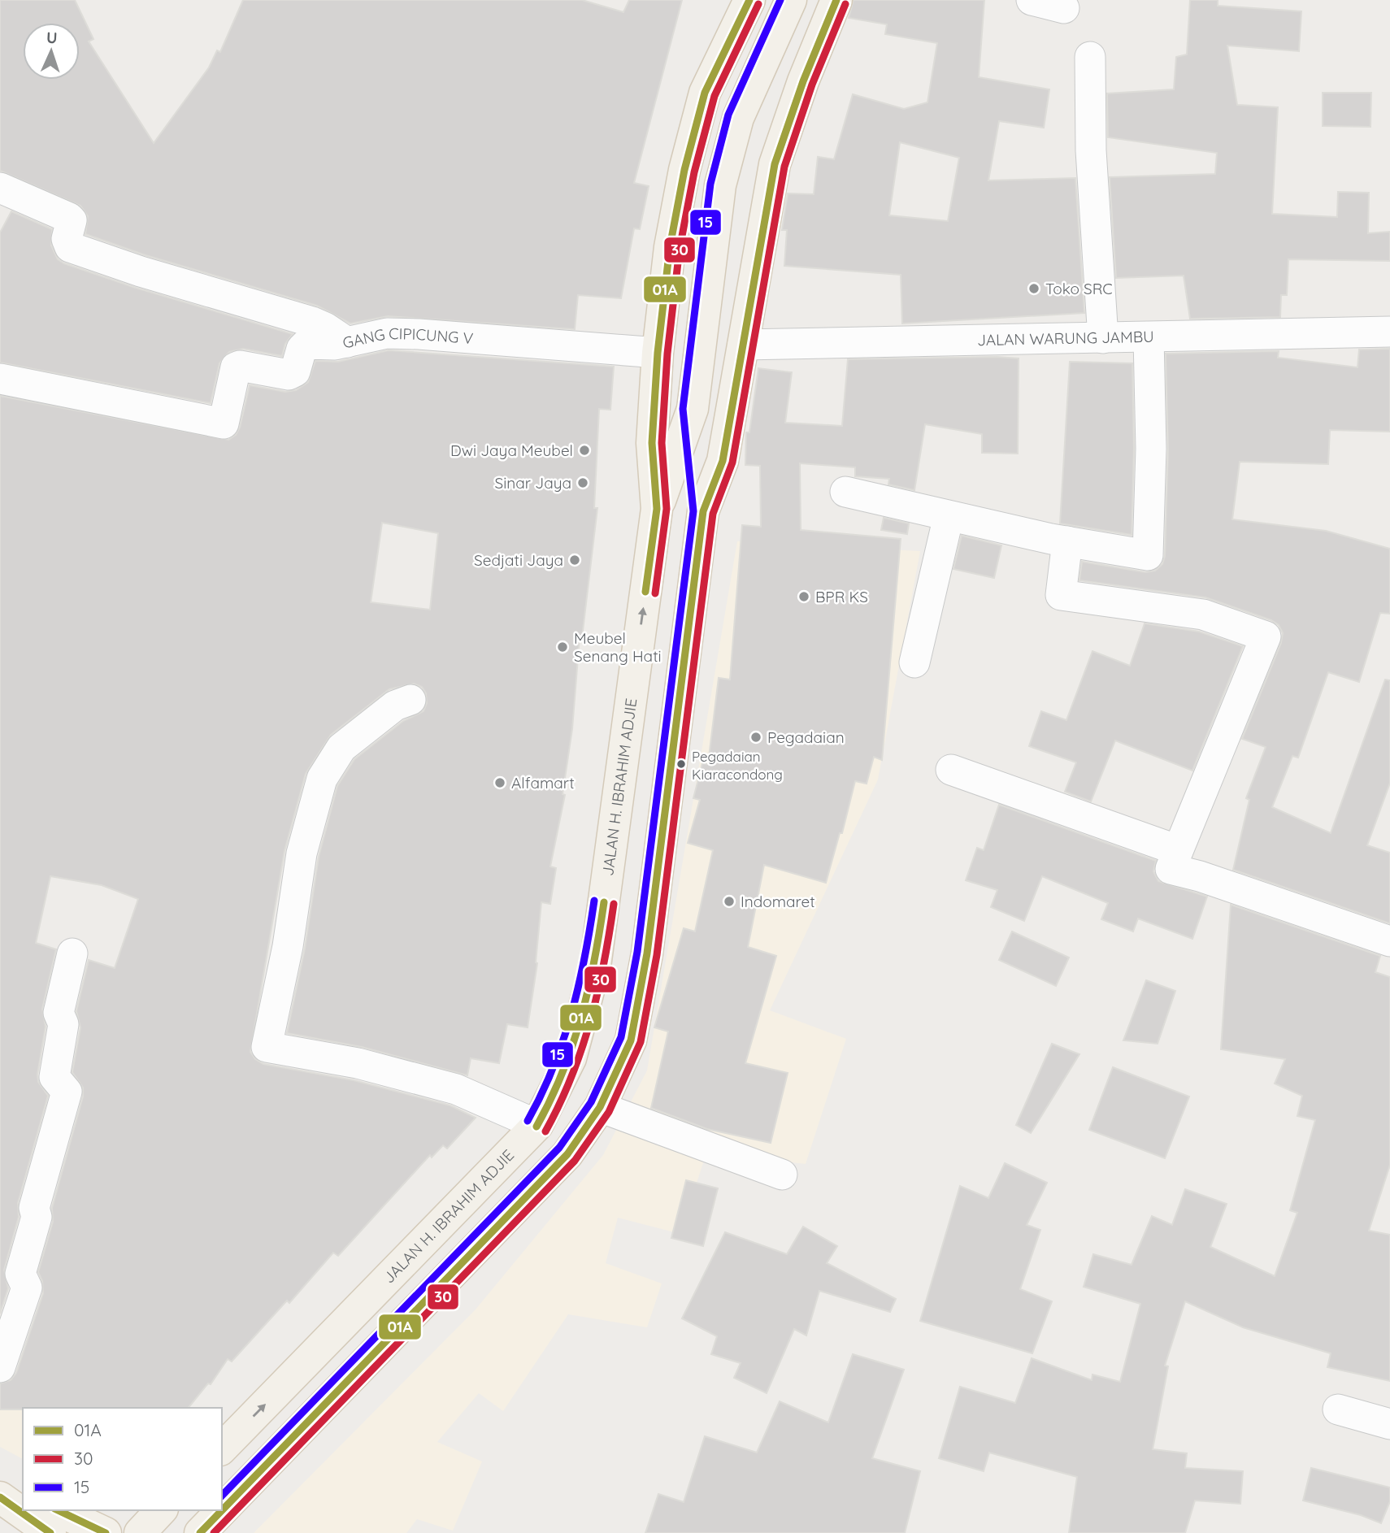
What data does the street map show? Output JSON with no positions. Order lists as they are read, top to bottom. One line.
{"streets":{"main road":["JALAN H. IBRAHIM ADJIE"],"street":["JALAN WARUNG JAMBU","GANG CIPICUNG V"]},"crossings":[["GANG CIPICUNG V","JALAN H. IBRAHIM ADJIE"]],"places":["Toko SRC","Dwi Jaya Meubel","Sinar Jaya","Sedjati Jaya","BPR KS","Meubel Senang Hati","Pegadaian","Pegadaian Kiaracondong","Alfamart","Indomaret"],"lines":["transit line 01A","transit line 15","transit line 30"],"legend":["01A","30","15"],"north":"top"}
